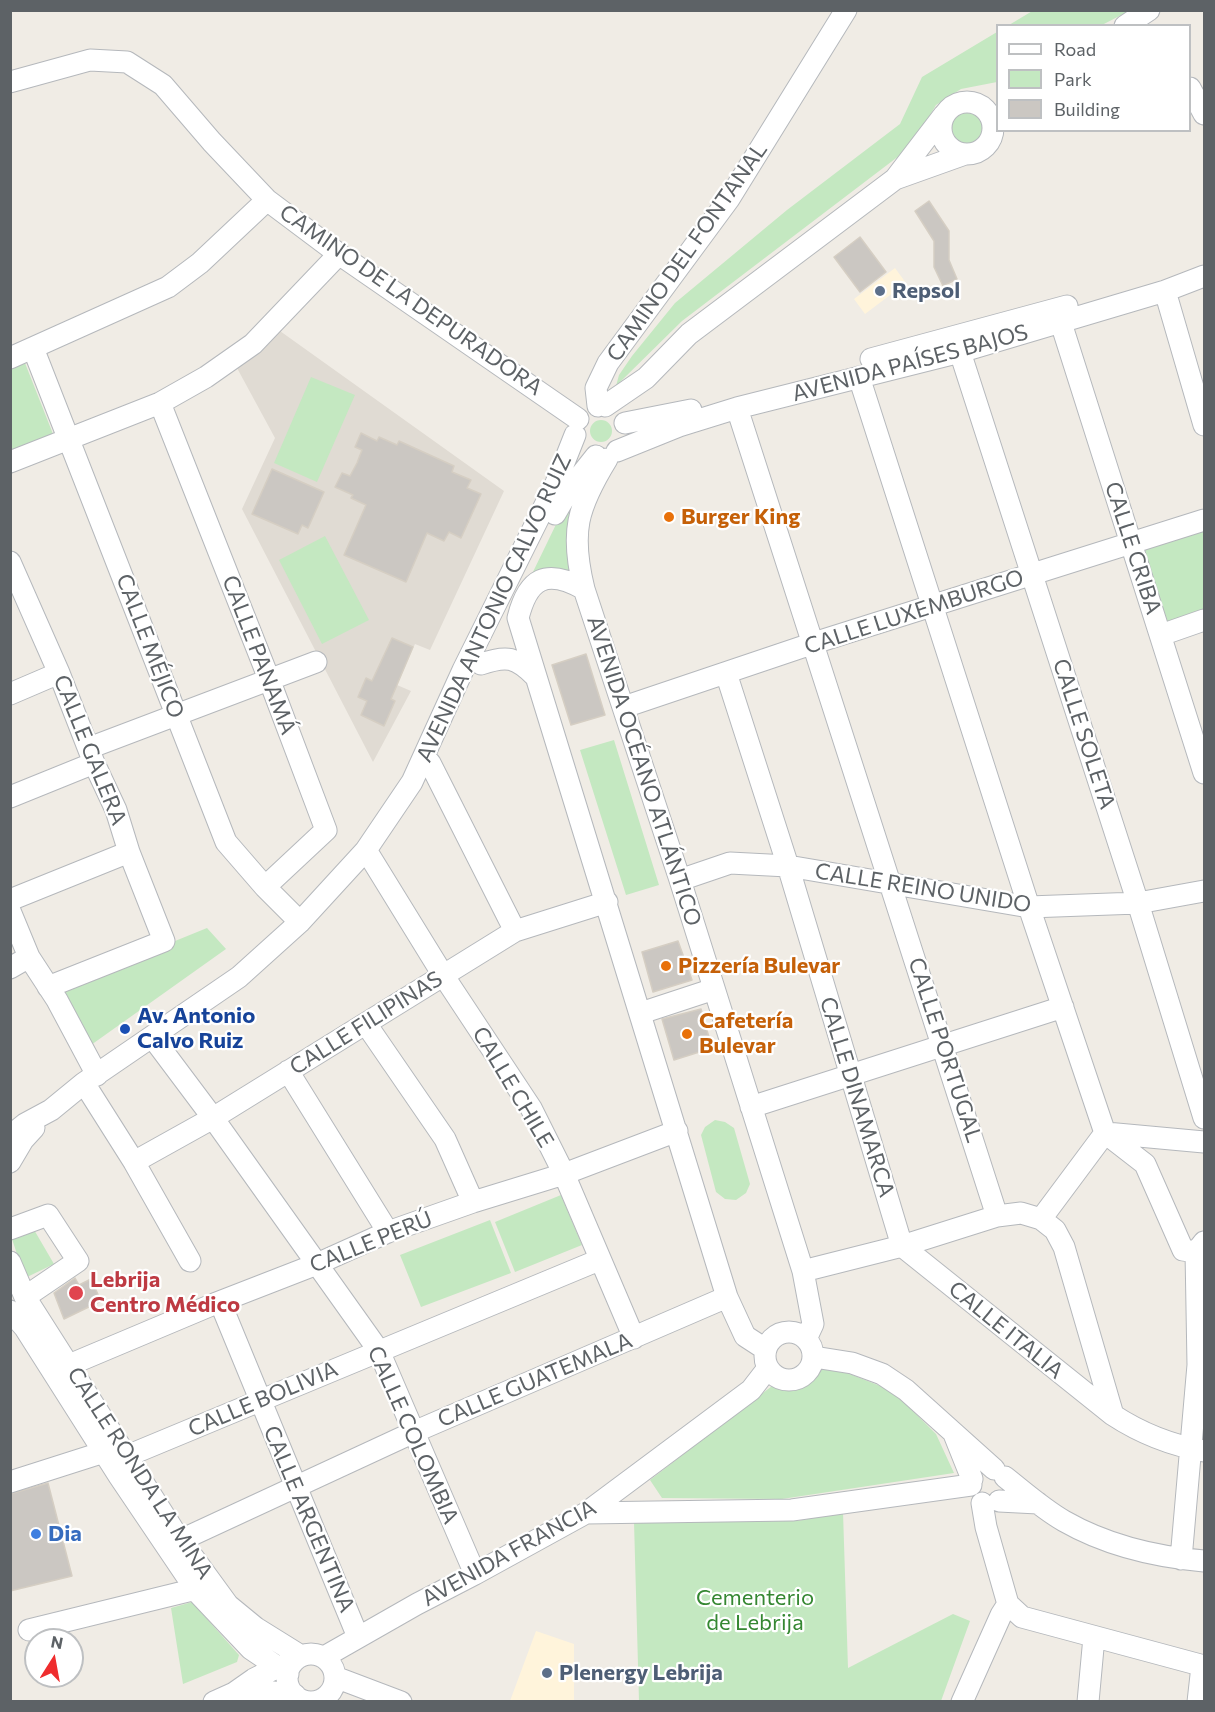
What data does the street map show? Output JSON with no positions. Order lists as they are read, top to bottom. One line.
{"streets":{"street":["CAMINO DEL FONTANAL","CAMINO DE LA DEPURADORA","AVENIDA PAÍSES BAJOS","CALLE CRIBA","AVENIDA ANTONIO CALVO RUIZ","CALLE LUXEMBURGO","CALLE MÉJICO","CALLE PANAMÁ","CALLE SOLETA","CALLE GALERA","AVENIDA OCÉANO ATLÁNTICO","CALLE REINO UNIDO","CALLE FILIPINAS","CALLE PORTUGAL","CALLE CHILE","CALLE DINAMARCA","CALLE PERÚ","CALLE ITALIA","CALLE GUATEMALA","CALLE BOLIVIA","CALLE COLOMBIA","CALLE RONDA LA MINA","CALLE ARGENTINA","AVENIDA FRANCIA"]},"crossings":[["CAMINO DEL FONTANAL","CAMINO DE LA DEPURADORA"],["CAMINO DEL FONTANAL","AVENIDA PAÍSES BAJOS"],["CAMINO DEL FONTANAL","AVENIDA ANTONIO CALVO RUIZ"],["CAMINO DEL FONTANAL","AVENIDA OCÉANO ATLÁNTICO"],["CAMINO DE LA DEPURADORA","AVENIDA PAÍSES BAJOS"],["CAMINO DE LA DEPURADORA","AVENIDA ANTONIO CALVO RUIZ"],["CAMINO DE LA DEPURADORA","AVENIDA OCÉANO ATLÁNTICO"],["AVENIDA PAÍSES BAJOS","CALLE CRIBA"],["AVENIDA PAÍSES BAJOS","AVENIDA ANTONIO CALVO RUIZ"],["AVENIDA PAÍSES BAJOS","CALLE SOLETA"],["AVENIDA PAÍSES BAJOS","AVENIDA OCÉANO ATLÁNTICO"],["AVENIDA PAÍSES BAJOS","CALLE PORTUGAL"],["CALLE CRIBA","CALLE LUXEMBURGO"],["AVENIDA ANTONIO CALVO RUIZ","CALLE MÉJICO"],["AVENIDA ANTONIO CALVO RUIZ","AVENIDA OCÉANO ATLÁNTICO"],["AVENIDA ANTONIO CALVO RUIZ","CALLE CHILE"],["AVENIDA ANTONIO CALVO RUIZ","CALLE COLOMBIA"],["CALLE LUXEMBURGO","CALLE SOLETA"],["CALLE LUXEMBURGO","AVENIDA OCÉANO ATLÁNTICO"],["CALLE LUXEMBURGO","CALLE PORTUGAL"],["CALLE LUXEMBURGO","CALLE DINAMARCA"],["CALLE MÉJICO","CALLE PANAMÁ"],["CALLE SOLETA","CALLE REINO UNIDO"],["AVENIDA OCÉANO ATLÁNTICO","CALLE REINO UNIDO"],["AVENIDA OCÉANO ATLÁNTICO","AVENIDA FRANCIA"],["CALLE REINO UNIDO","CALLE PORTUGAL"],["CALLE REINO UNIDO","CALLE DINAMARCA"],["CALLE FILIPINAS","CALLE CHILE"],["CALLE FILIPINAS","CALLE COLOMBIA"],["CALLE CHILE","CALLE PERÚ"],["CALLE CHILE","CALLE GUATEMALA"],["CALLE CHILE","CALLE BOLIVIA"],["CALLE DINAMARCA","CALLE ITALIA"],["CALLE PERÚ","CALLE COLOMBIA"],["CALLE PERÚ","CALLE RONDA LA MINA"],["CALLE PERÚ","CALLE ARGENTINA"],["CALLE GUATEMALA","CALLE COLOMBIA"],["CALLE GUATEMALA","CALLE RONDA LA MINA"],["CALLE GUATEMALA","CALLE ARGENTINA"],["CALLE BOLIVIA","CALLE COLOMBIA"],["CALLE BOLIVIA","CALLE RONDA LA MINA"],["CALLE BOLIVIA","CALLE ARGENTINA"],["CALLE COLOMBIA","AVENIDA FRANCIA"],["CALLE RONDA LA MINA","AVENIDA FRANCIA"],["CALLE ARGENTINA","AVENIDA FRANCIA"]],"parks":["Cementerio de Lebrija"],"places":["Repsol","Burger King","Pizzería Bulevar","Av. Antonio Calvo Ruiz","Cafetería Bulevar","Lebrija Centro Médico","Dia","Plenergy Lebrija"],"legend":["Road","Park","Building"],"north":"top"}
